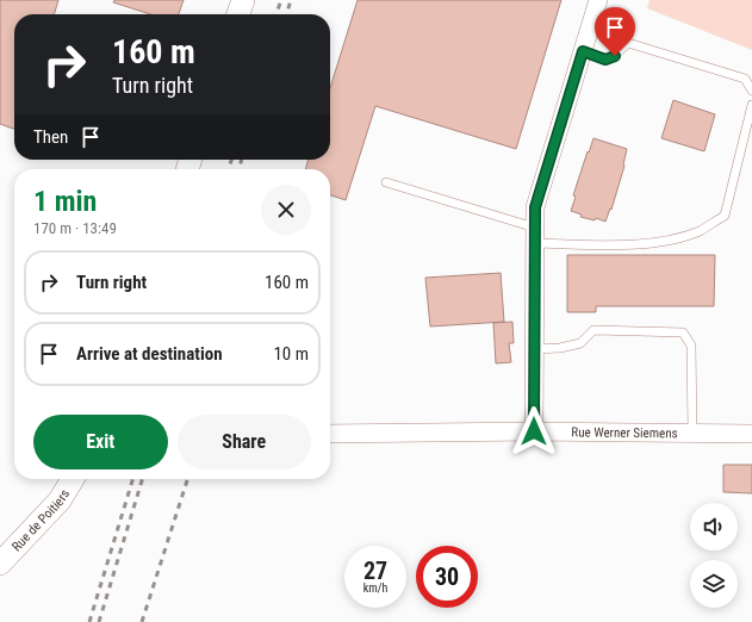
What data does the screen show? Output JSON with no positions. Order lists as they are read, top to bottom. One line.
{"streets":{"street":["Rue Werner Siemens","Rue de Poitiers"]},"page":{"turn":["160 m","Turn right"],"then":"Then","heading":["1 min","170 m · 13:49"],"list":[{"name":"Turn right","value":"160 m"},{"name":"Arrive at destination","value":"10 m"}],"buttons":["Exit","Share"],"speed":"27 km/h","limit":"30"}}
